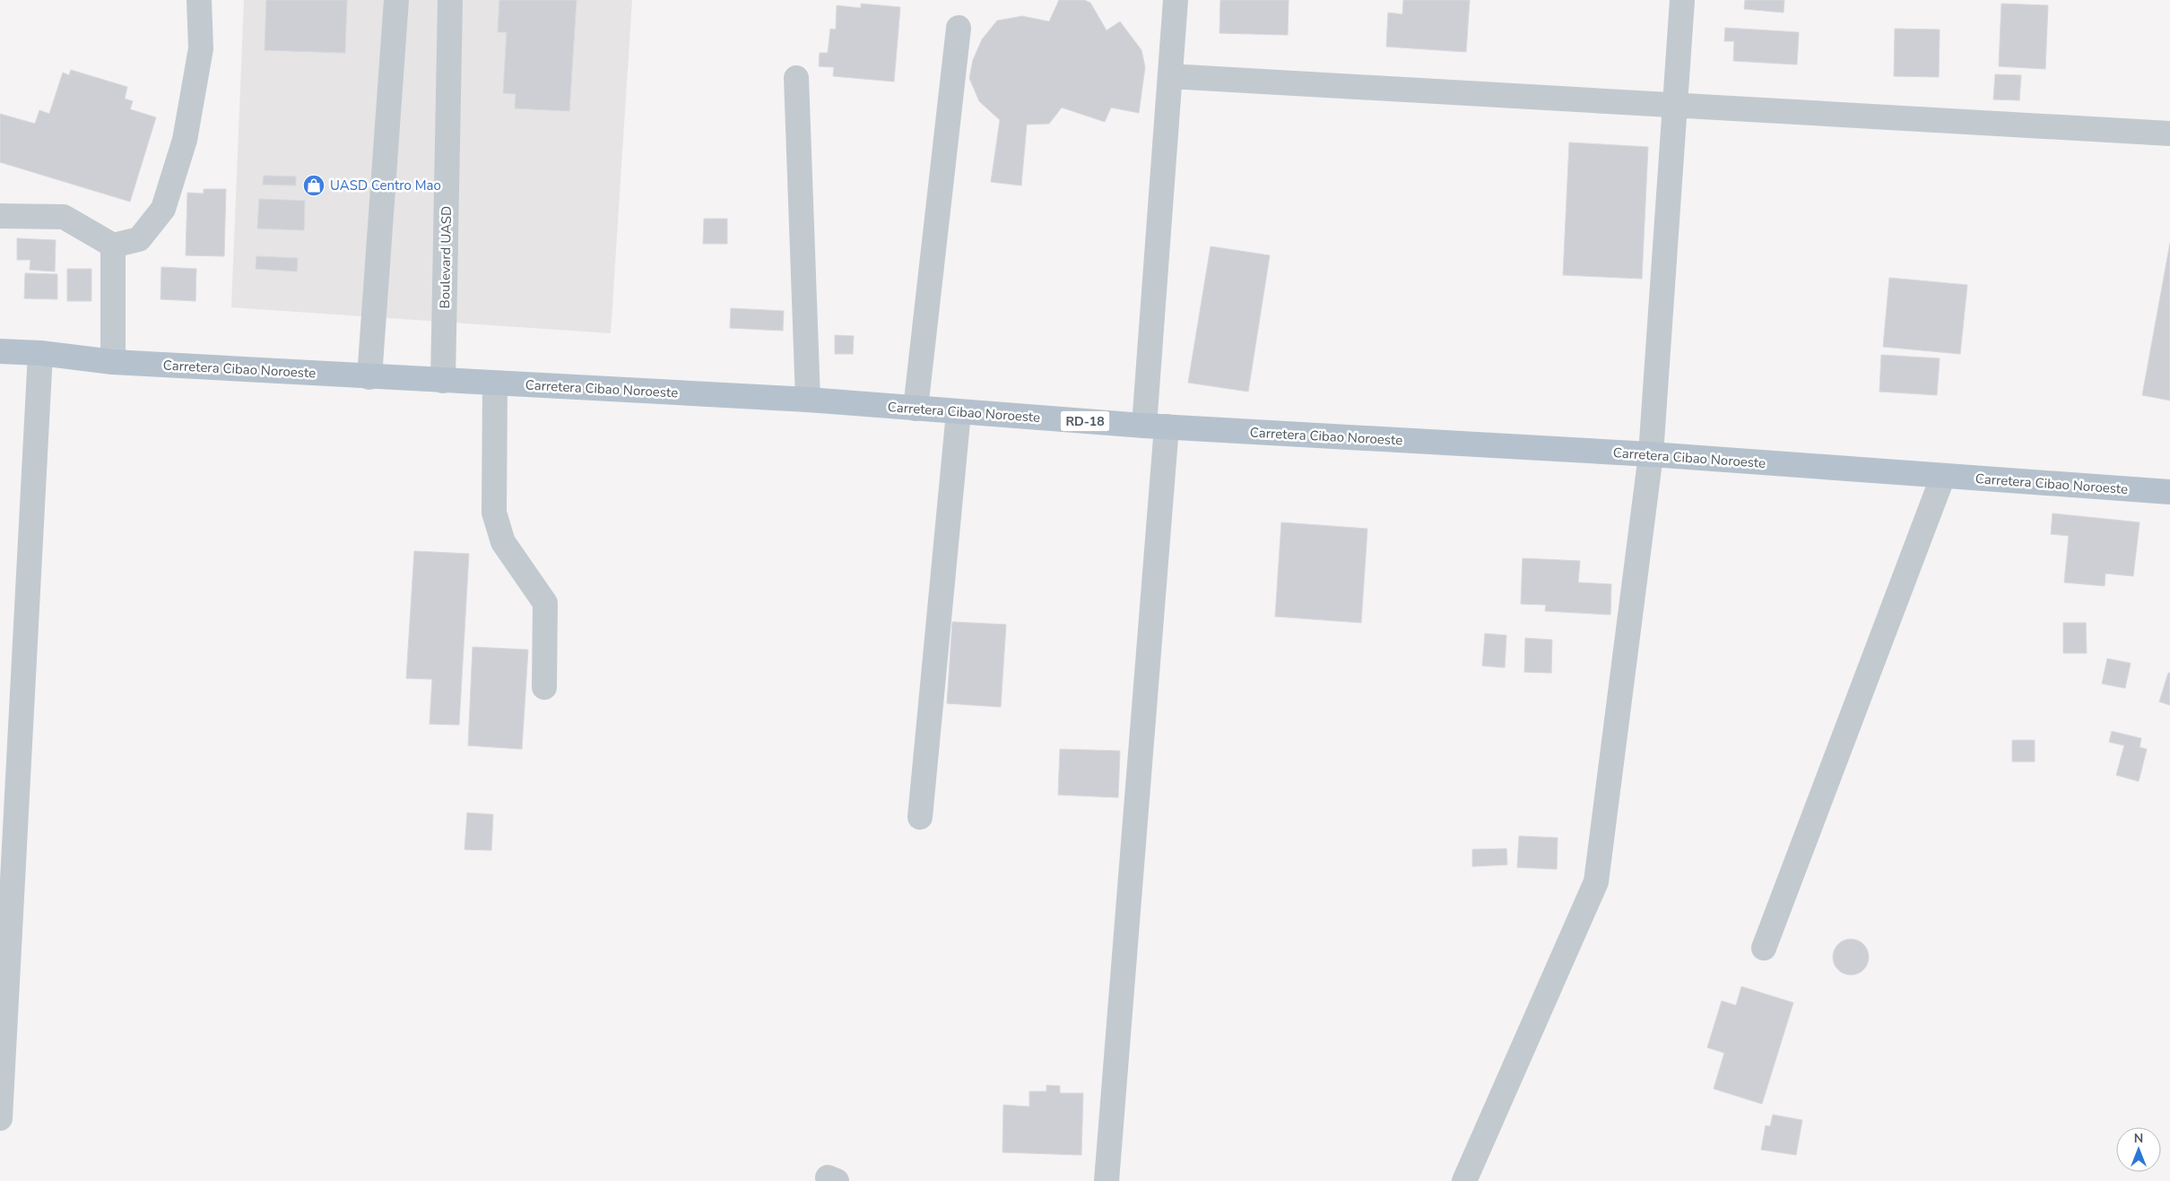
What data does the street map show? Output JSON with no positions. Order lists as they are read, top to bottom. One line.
{"streets":{"main road":["Carretera Cibao Noroeste","RD-18"],"street":["Boulevard UASD"]},"crossings":[["Boulevard UASD","Carretera Cibao Noroeste"]],"places":{"shop":["UASD Centro Mao"]},"north":"top"}
